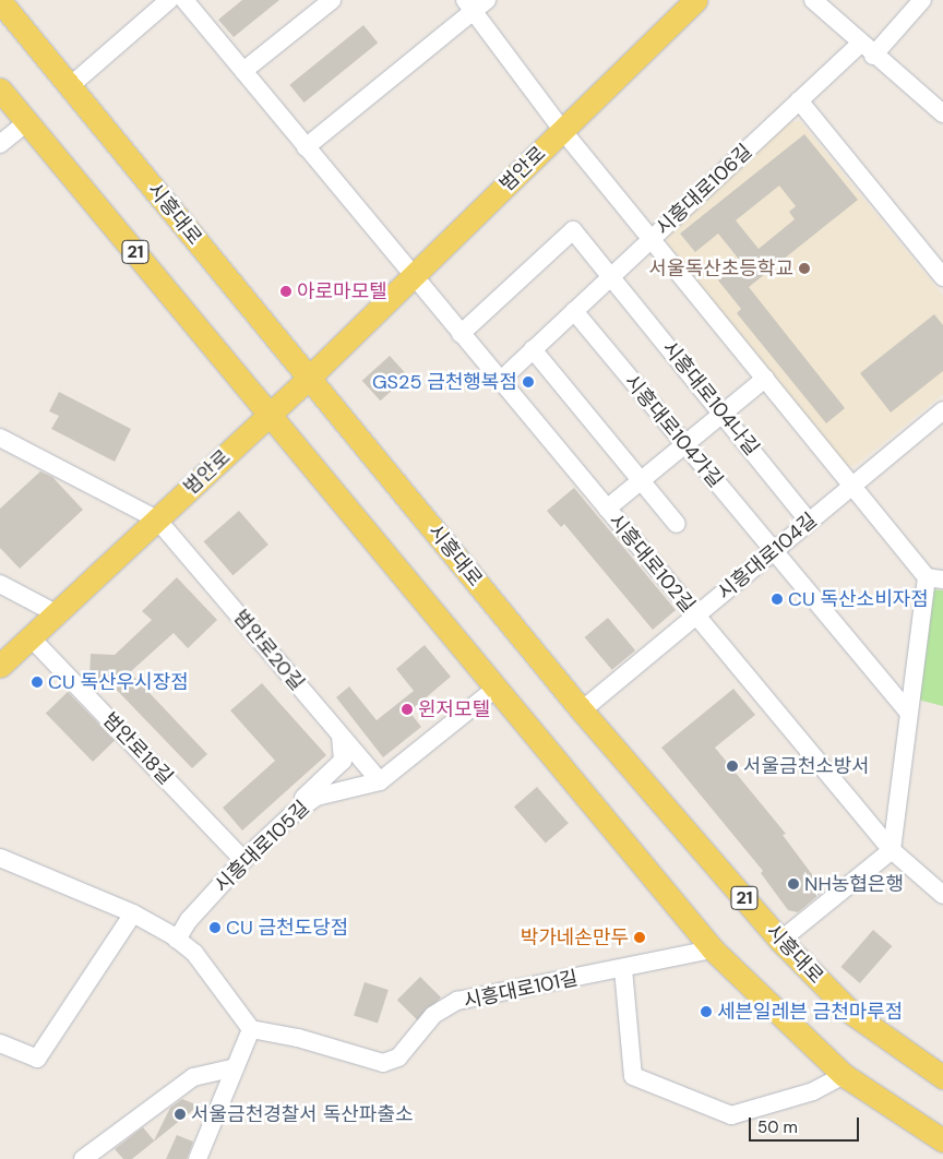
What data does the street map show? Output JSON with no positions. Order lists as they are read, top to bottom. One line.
{"streets":{"main road":["범안로","시흥대로","21"],"street":["시흥대로106길","시흥대로104나길","시흥대로104가길","시흥대로104길","시흥대로102길","범안로20길","범안로18길","시흥대로105길","시흥대로101길"]},"crossings":[["범안로","시흥대로106길"],["범안로","시흥대로"],["범안로","21"],["범안로","시흥대로102길"],["범안로","범안로20길"],["범안로","범안로18길"],["시흥대로106길","시흥대로104나길"],["시흥대로106길","시흥대로104가길"],["시흥대로106길","시흥대로102길"],["시흥대로","시흥대로104길"],["21","시흥대로105길"],["21","시흥대로101길"],["시흥대로104나길","시흥대로104길"],["시흥대로104나길","시흥대로102길"],["시흥대로104가길","시흥대로104길"],["시흥대로104길","시흥대로102길"],["범안로20길","시흥대로105길"],["범안로18길","시흥대로105길"]],"places":["서울독산초등학교","아로마모텔","GS25 금천행복점","CU 독산소비자점","CU 독산우시장점","윈저모텔","서울금천소방서","NH농협은행","CU 금천도당점","박가네손만두","세븐일레븐 금천마루점","서울금천경찰서 독산파출소"],"scale_bar":"50 m"}
